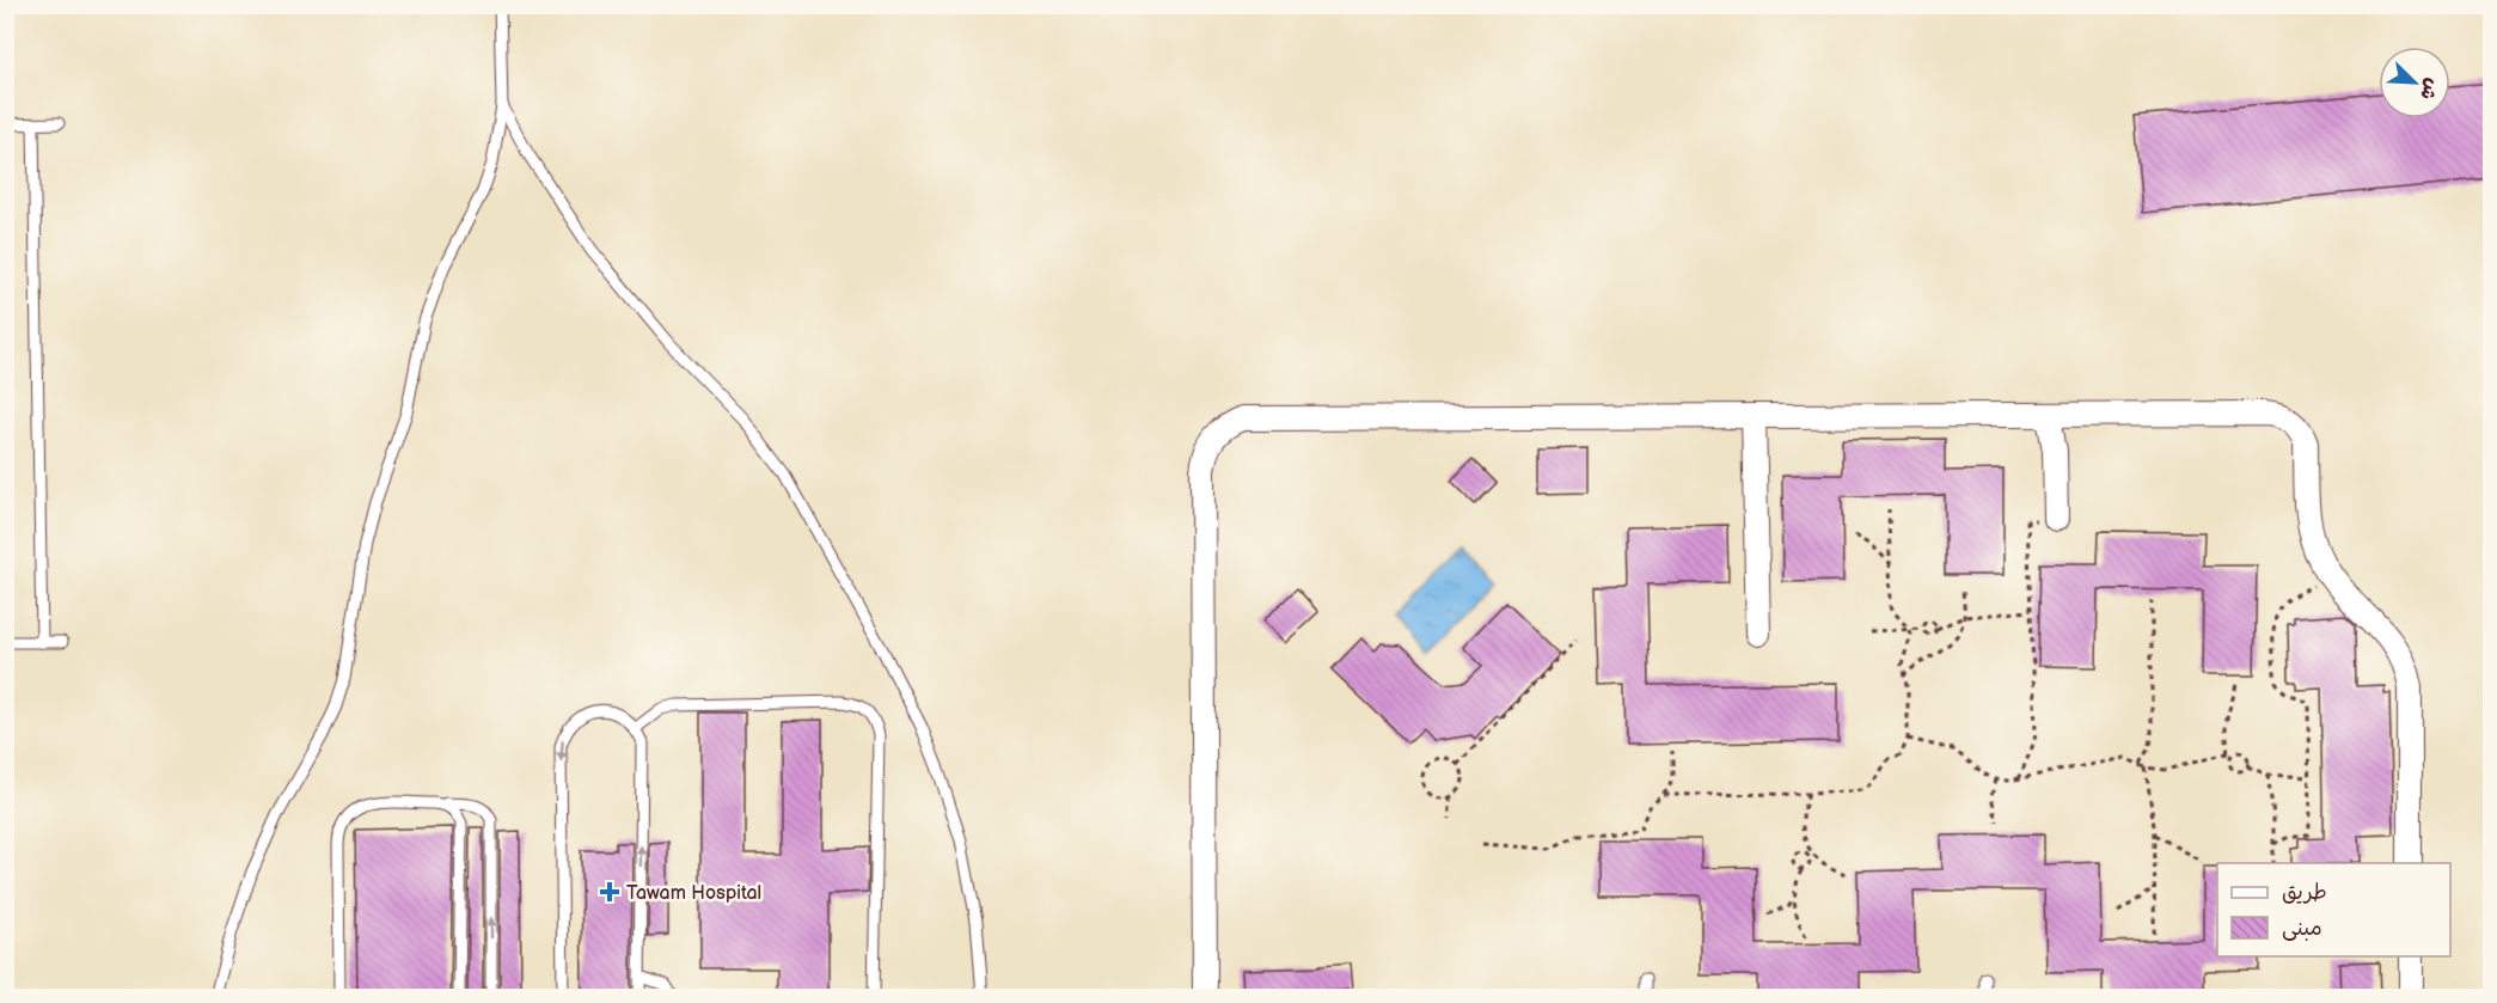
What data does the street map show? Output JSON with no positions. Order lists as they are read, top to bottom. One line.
{"places":{"health":["Tawam Hospital"]},"legend":["طريق","مبنى"],"north":"bottom right"}
